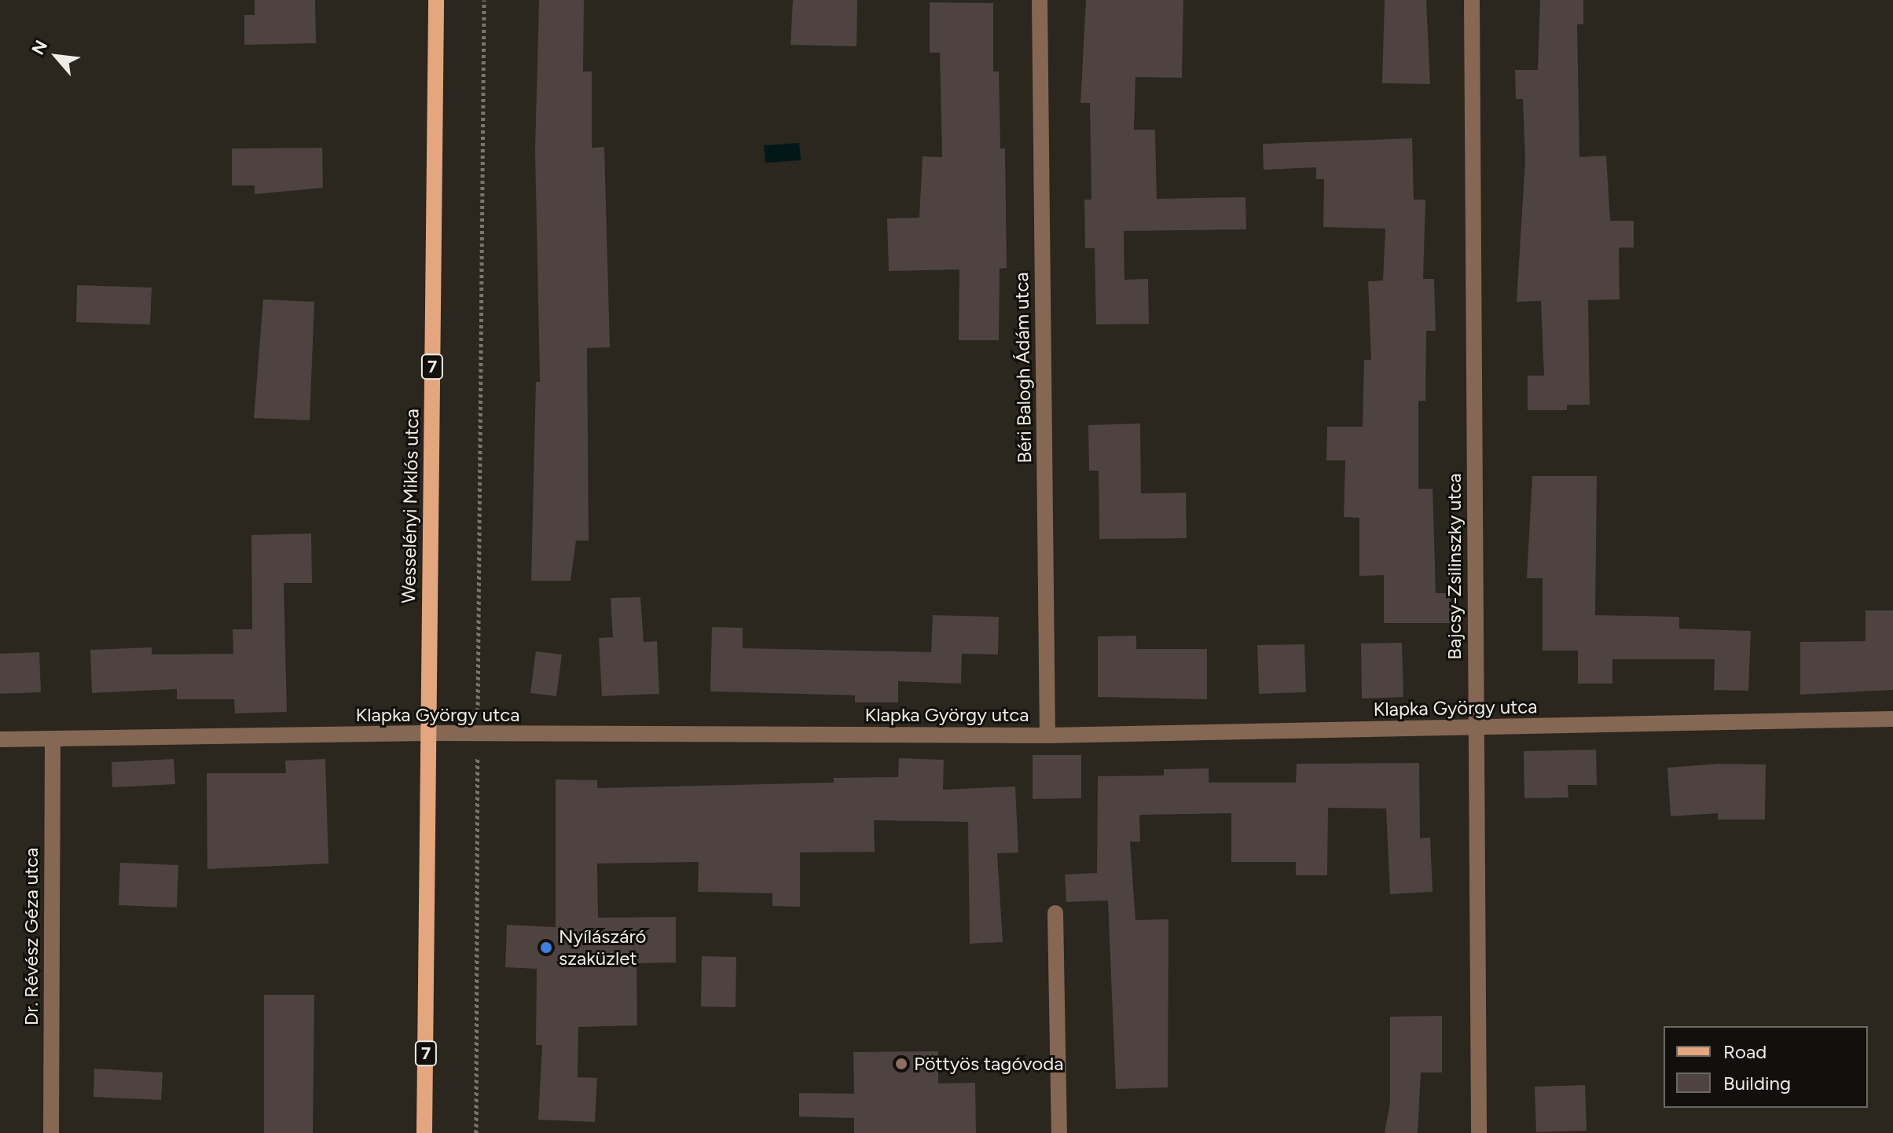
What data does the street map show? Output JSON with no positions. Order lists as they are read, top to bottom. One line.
{"streets":{"main road":["7","Wesselényi Miklós utca"],"street":["Béri Balogh Ádám utca","Bajcsy-Zsilinszky utca","Klapka György utca","Dr. Révész Géza utca"]},"crossings":[["Béri Balogh Ádám utca","Klapka György utca"],["Wesselényi Miklós utca","Klapka György utca"],["Bajcsy-Zsilinszky utca","Klapka György utca"],["Klapka György utca","Dr. Révész Géza utca"]],"places":["Nyílászáró szaküzlet","Pöttyös tagóvoda"],"legend":["Road","Building"],"north":"top left"}
